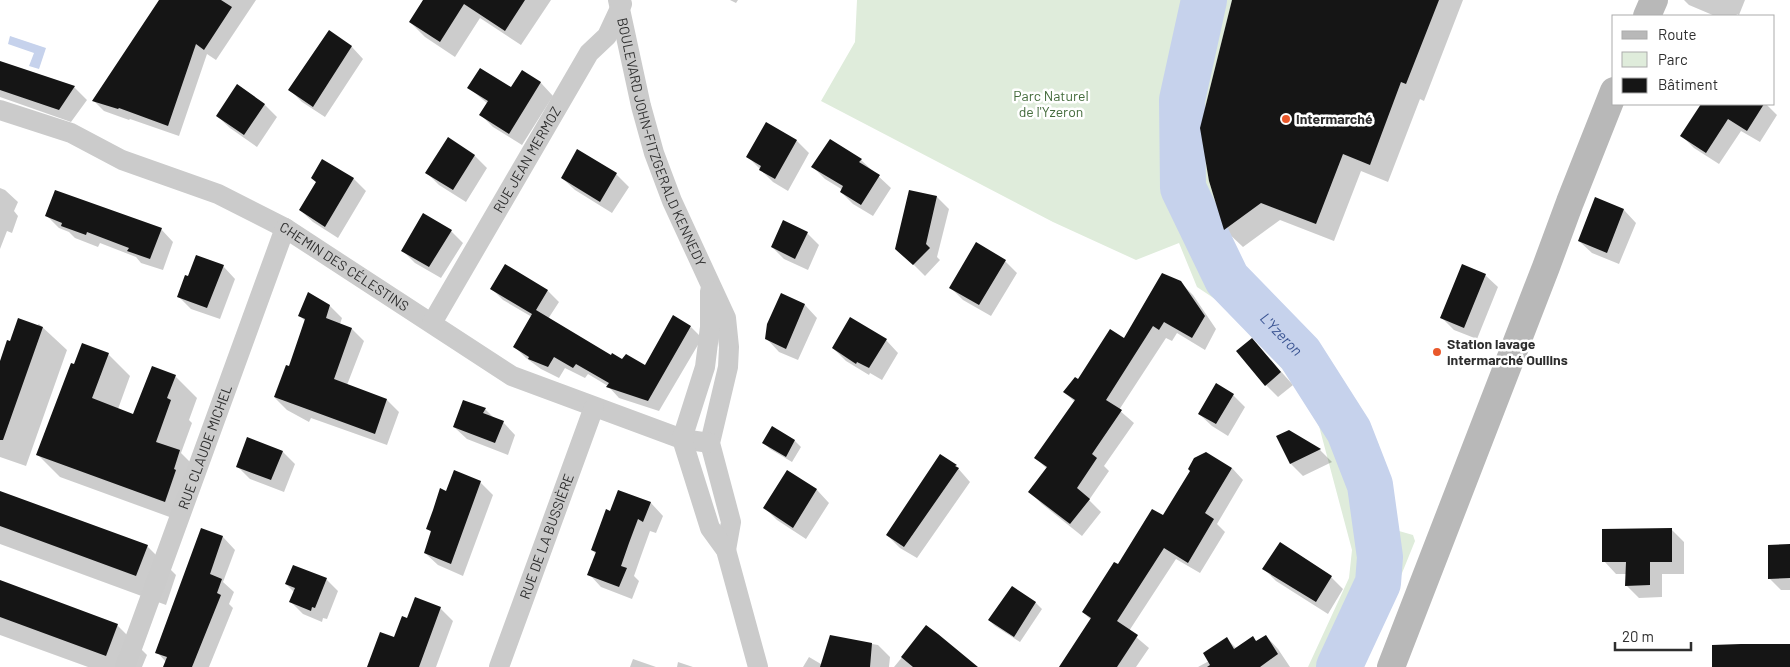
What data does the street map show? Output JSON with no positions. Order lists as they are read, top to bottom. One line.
{"streets":{"street":["BOULEVARD JOHN-FITZGERALD KENNEDY","RUE JEAN MERMOZ","CHEMIN DES CÉLESTINS","RUE CLAUDE MICHEL","RUE DE LA BUSSIÈRE"]},"crossings":[["BOULEVARD JOHN-FITZGERALD KENNEDY","RUE JEAN MERMOZ"],["BOULEVARD JOHN-FITZGERALD KENNEDY","CHEMIN DES CÉLESTINS"],["RUE JEAN MERMOZ","CHEMIN DES CÉLESTINS"],["CHEMIN DES CÉLESTINS","RUE CLAUDE MICHEL"],["CHEMIN DES CÉLESTINS","RUE DE LA BUSSIÈRE"]],"water":["L'Yzeron"],"parks":["Parc Naturel de l'Yzeron"],"places":["Intermarché","Station lavage intermarché Oullins"],"legend":["Route","Parc","Bâtiment"],"scale_bar":"20 m"}
